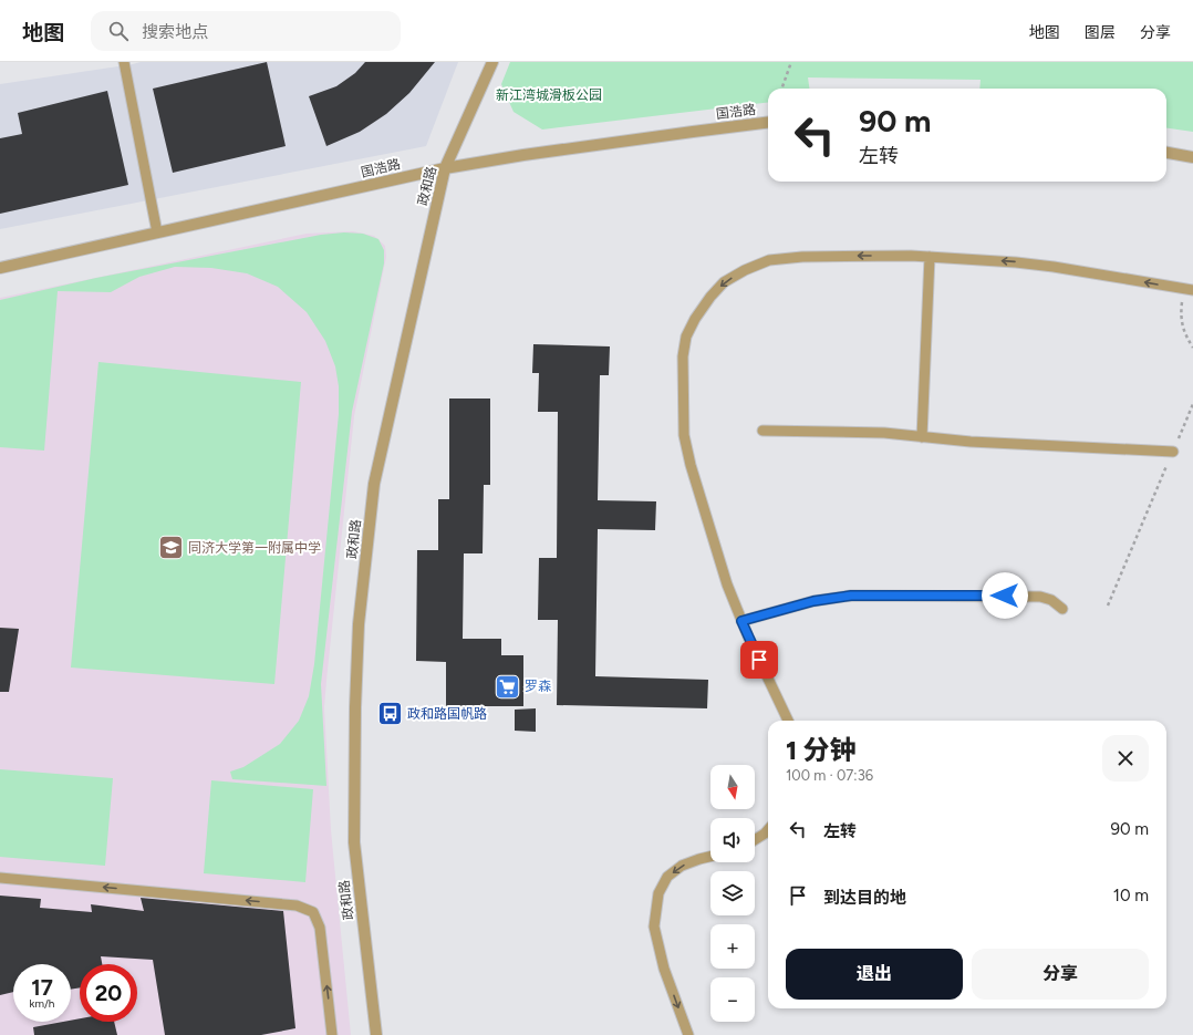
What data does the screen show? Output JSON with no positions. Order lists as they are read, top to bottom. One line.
{"streets":{"street":["国浩路","政和路"]},"crossings":[["国浩路","政和路"]],"parks":["新江湾城滑板公园"],"places":{"school or university":["同济大学第一附属中学"],"supermarket":["罗森"],"bus stop":["政和路国帆路"]},"north":"bottom","page":{"header":"地图","search":"搜索地点","nav":["地图","图层","分享"],"turn":["90 m","左转"],"heading":["1 分钟","100 m · 07:36"],"map_buttons":["+","−"],"list":[{"name":"左转","value":"90 m"},{"name":"到达目的地","value":"10 m"}],"buttons":["退出","分享"],"speed":"17 km/h","limit":"20"}}
